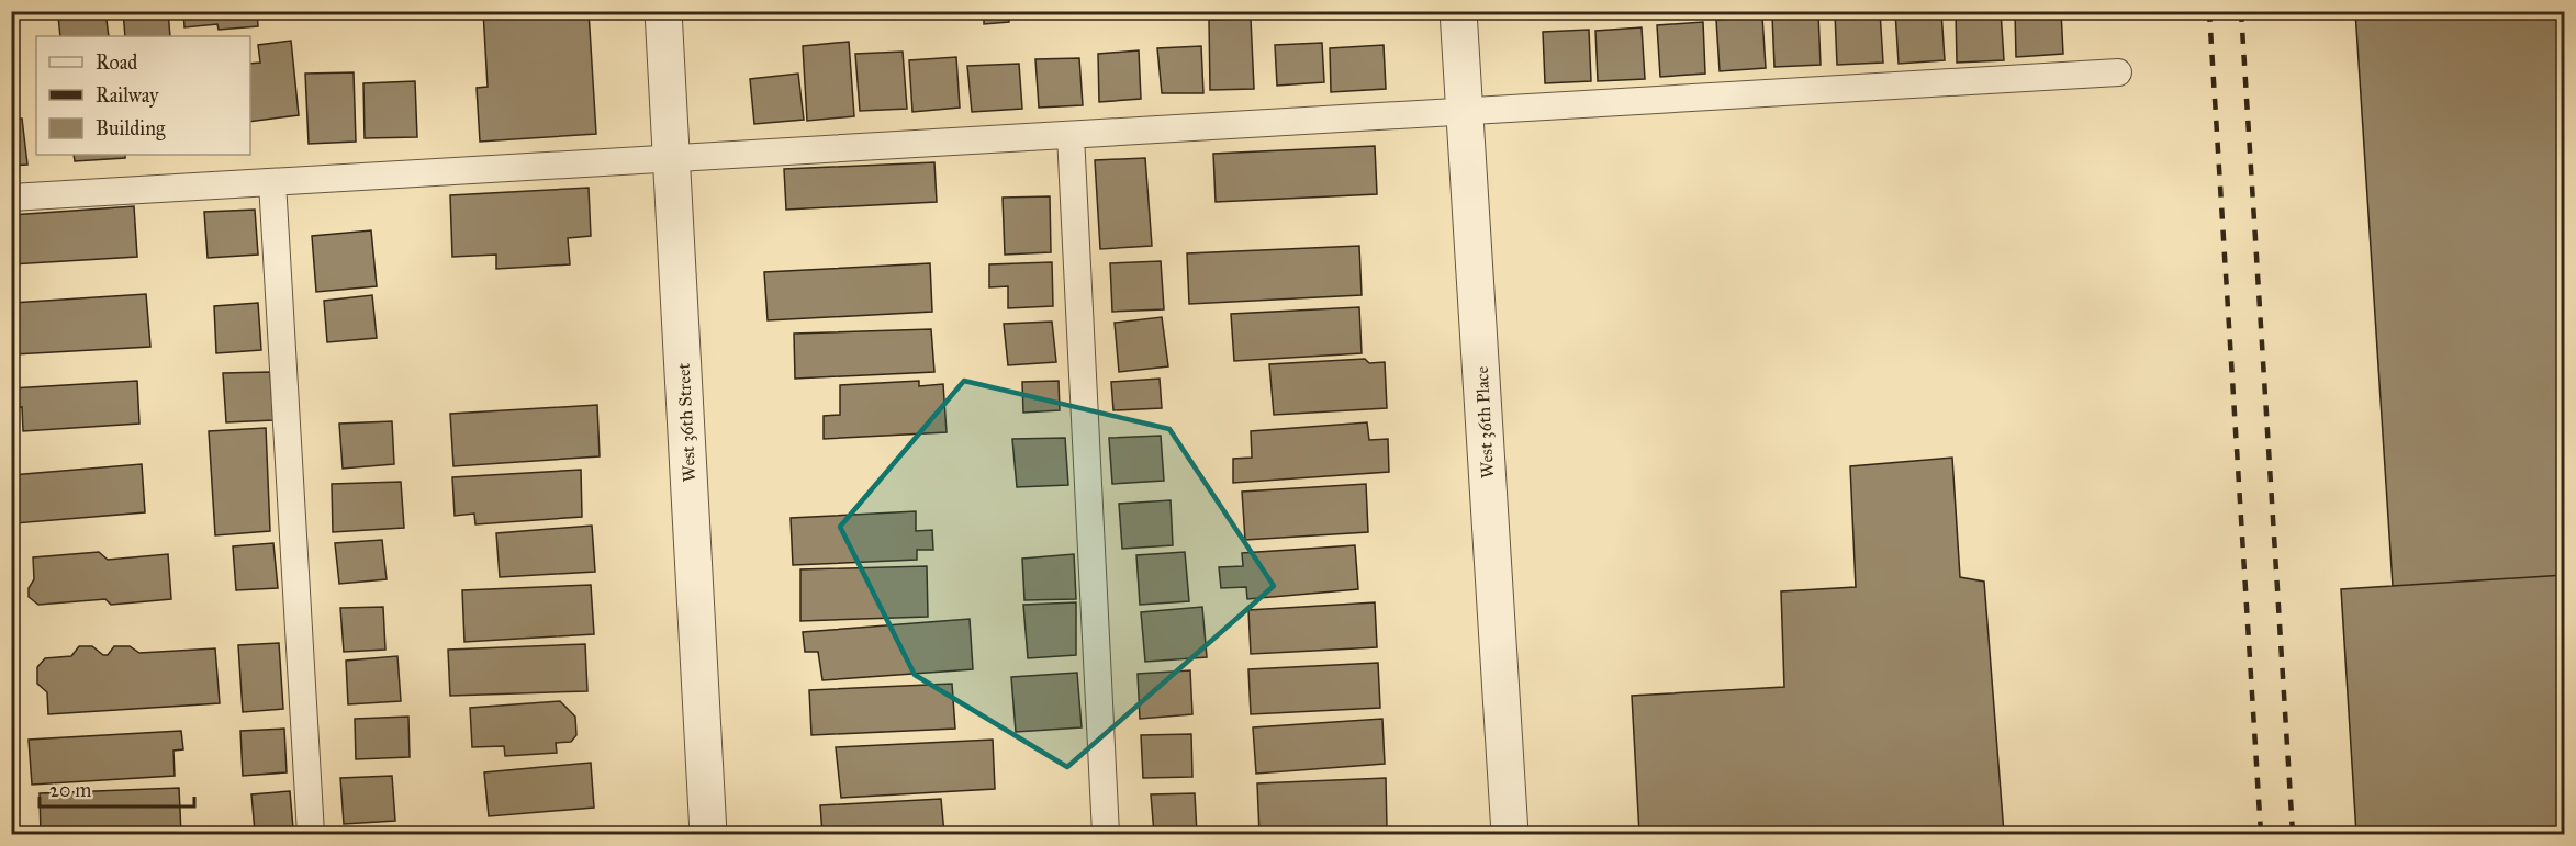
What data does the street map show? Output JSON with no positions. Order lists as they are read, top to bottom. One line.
{"streets":{"street":["West 36th Street","West 36th Place"]},"legend":["Road","Railway","Building"],"scale_bar":"20 m"}
